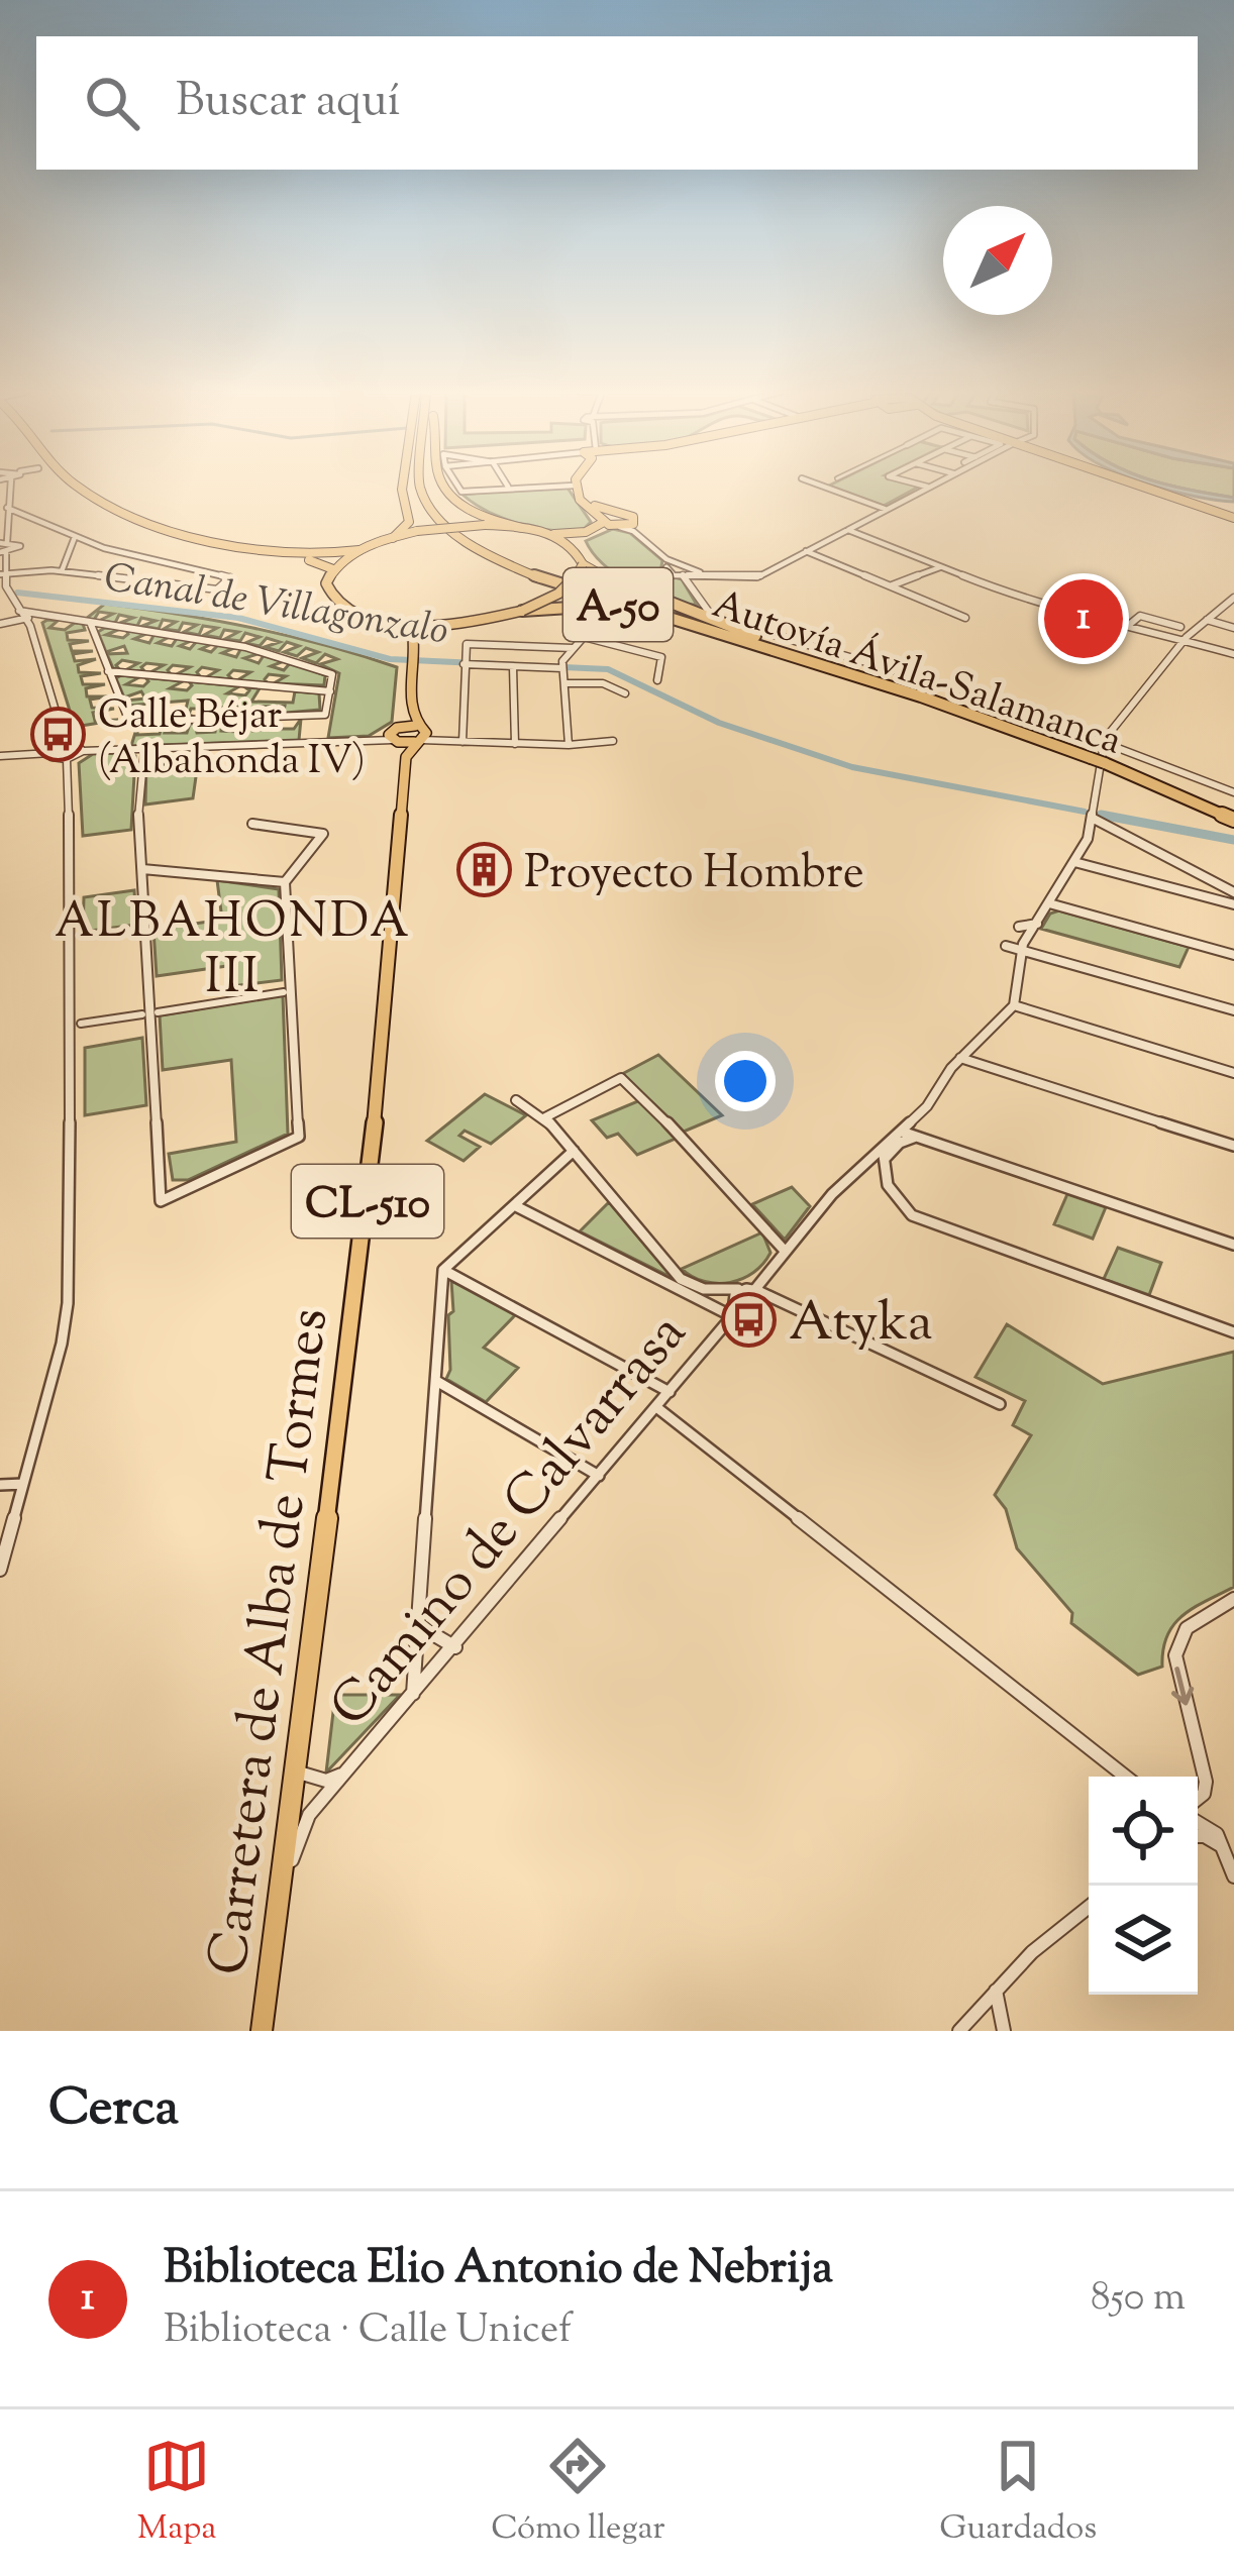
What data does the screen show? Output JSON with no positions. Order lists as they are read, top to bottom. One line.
{"streets":{"highway":["A-50","Autovía Ávila-Salamanca"],"main road":["CL-510","Carretera de Alba de Tormes"],"street":["Camino de Calvarrasa"]},"crossings":[["Camino de Calvarrasa","Carretera de Alba de Tormes"]],"districts":["ALBAHONDA III"],"water":["Canal de Villagonzalo"],"places":{"bus stop":["Calle Béjar (Albahonda IV)","Atyka"],"building":["Proyecto Hombre"]},"north":"top right","page":{"search":"Buscar aquí","pins":"1","heading":"Cerca","list":[{"mark":"1","name":"Biblioteca Elio Antonio de Nebrija","note":"Biblioteca · Calle Unicef","value":"850 m"}],"nav":["Mapa","Cómo llegar","Guardados"]}}
